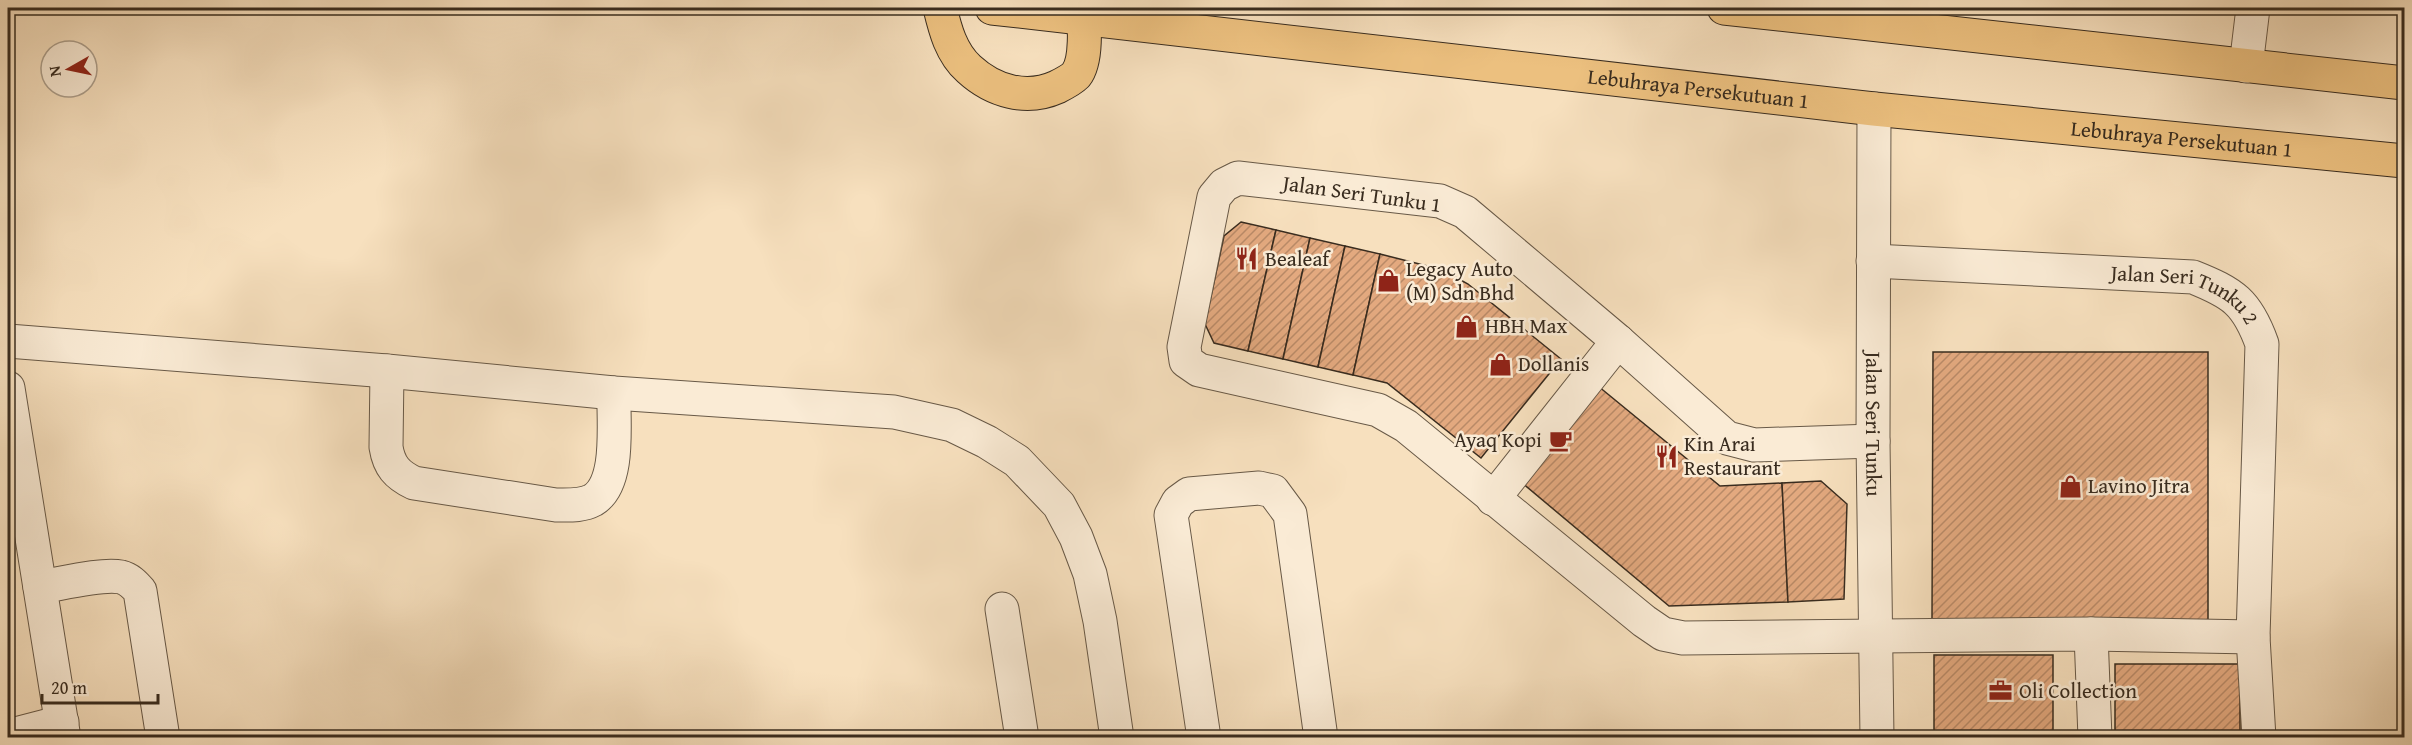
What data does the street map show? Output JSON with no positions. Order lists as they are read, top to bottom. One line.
{"streets":{"highway":["Lebuhraya Persekutuan 1"],"street":["Jalan Seri Tunku 1","Jalan Seri Tunku 2","Jalan Seri Tunku"]},"crossings":[["Lebuhraya Persekutuan 1","Jalan Seri Tunku"],["Jalan Seri Tunku 1","Jalan Seri Tunku"],["Jalan Seri Tunku 2","Jalan Seri Tunku"]],"places":{"restaurant":["Bealeaf","Kin Arai Restaurant"],"shop":["Legacy Auto (M) Sdn Bhd","HBH Max","Dollanis","Lavino Jitra"],"cafe":["Ayaq Kopi"],"office":["Oli Collection"]},"scale_bar":"20 m","north":"left"}
